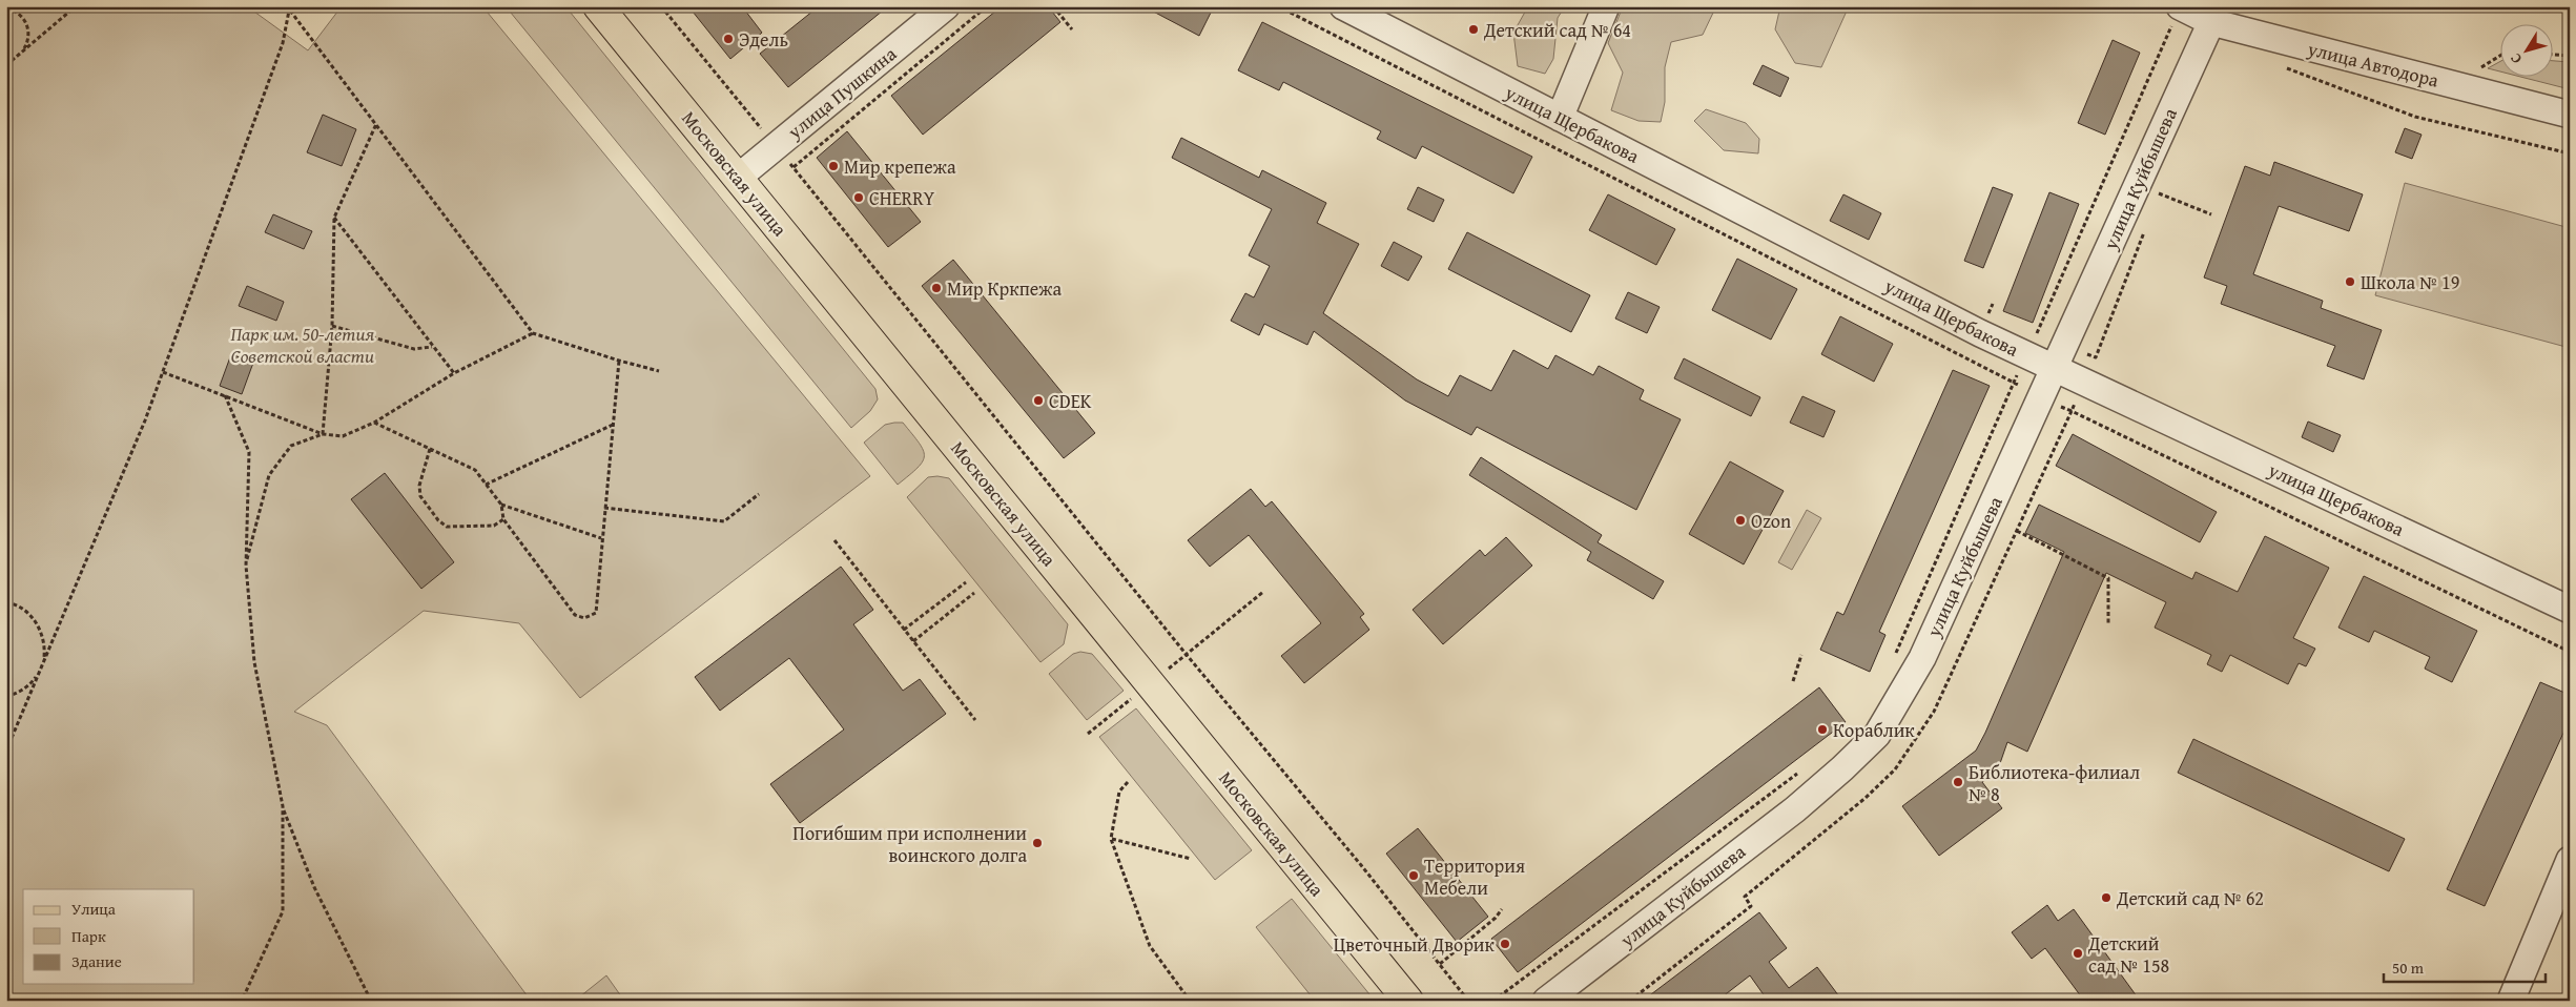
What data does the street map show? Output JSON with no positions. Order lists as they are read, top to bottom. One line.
{"streets":{"main road":["Московская улица"],"street":["улица Автодора","улица Пушкина","улица Щербакова","улица Куйбышева"]},"crossings":[["улица Автодора","улица Куйбышева"],["улица Пушкина","Московская улица"],["улица Щербакова","улица Куйбышева"]],"parks":["Парк им. 50-летия Советской власти"],"places":["Детский сад № 64","Эдель","Мир крепежа","CHERRY","Школа № 19","Мир Кркпежа","CDEK","Ozon","Кораблик","Библиотека-филиал № 8","Погибшим при исполнении воинского долга","Территория Мебели","Детский сад № 62","Цветочный Дворик","Детский сад № 158"],"legend":["Улица","Парк","Здание"],"scale_bar":"50 m","north":"bottom left"}
